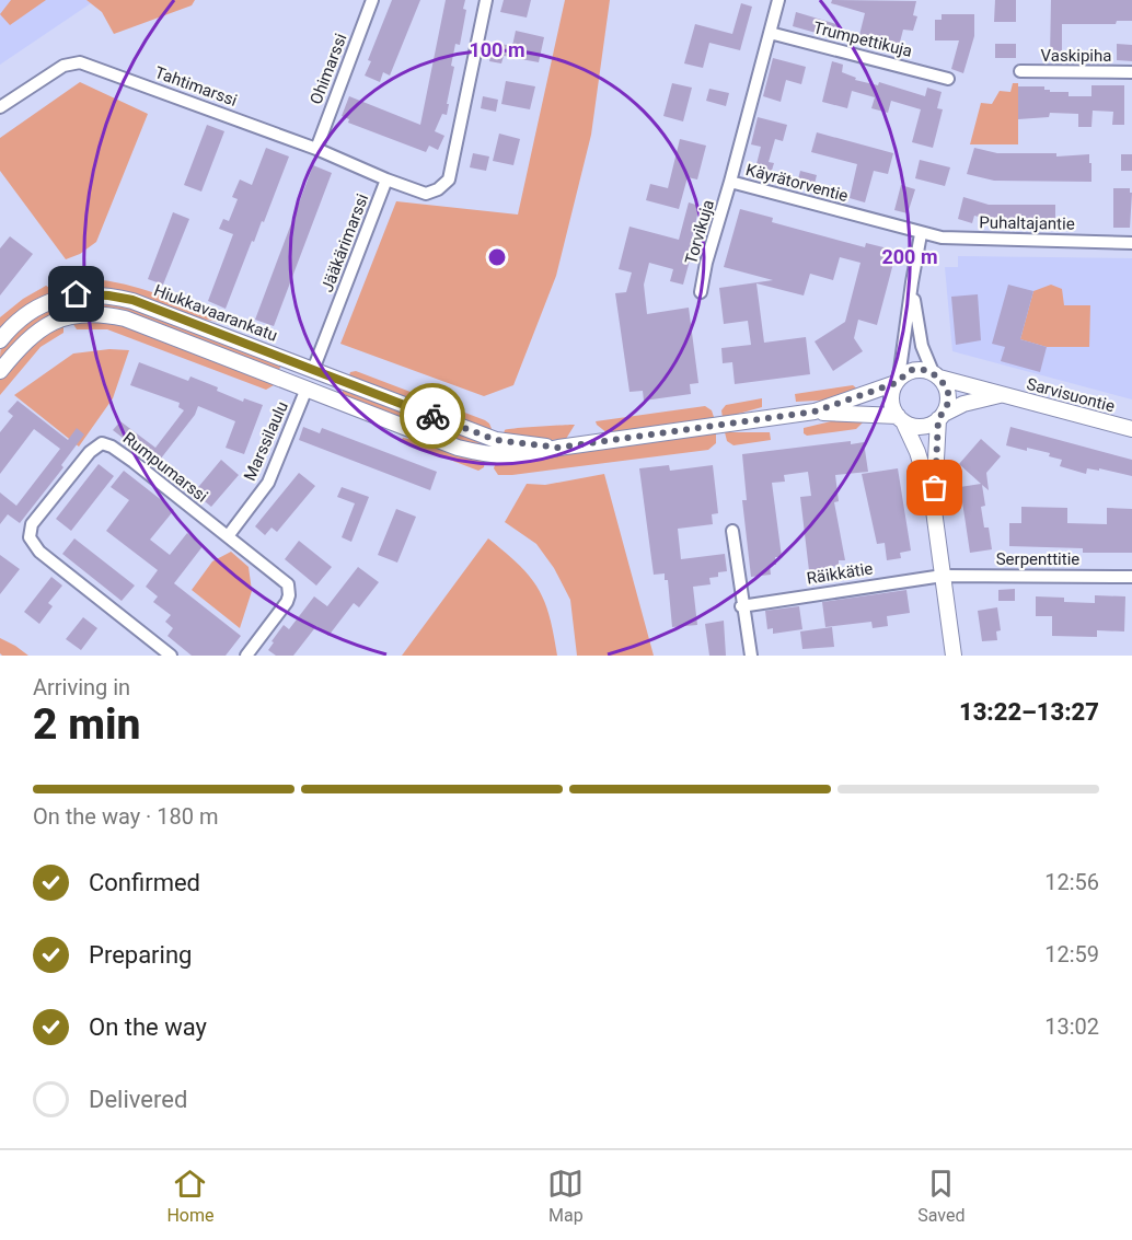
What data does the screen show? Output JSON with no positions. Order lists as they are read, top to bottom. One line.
{"streets":{"street":["Trumpettikuja","Vaskipiha","Ohimarssi","Tahtimarssi","Käyrätorventie","Puhaltajantie","Torvikuja","Jääkärimarssi","Hiukkavaarankatu","Sarvisuontie","Marssilaulu","Rumpumarssi","Serpenttitie","Räikkätie"]},"crossings":[["Trumpettikuja","Käyrätorventie"],["Ohimarssi","Tahtimarssi"],["Tahtimarssi","Jääkärimarssi"],["Käyrätorventie","Puhaltajantie"],["Käyrätorventie","Torvikuja"],["Jääkärimarssi","Hiukkavaarankatu"],["Hiukkavaarankatu","Sarvisuontie"],["Hiukkavaarankatu","Marssilaulu"],["Marssilaulu","Rumpumarssi"],["Serpenttitie","Räikkätie"]],"page":{"heading":["2 min","Arriving in","13:22–13:27"],"bar":"On the way · 180 m","list":[["Confirmed","12:56"],["Preparing","12:59"],["On the way","13:02"],"Delivered"],"tabs":["Home","Map","Saved"]},"rings":["100 m","200 m"]}
